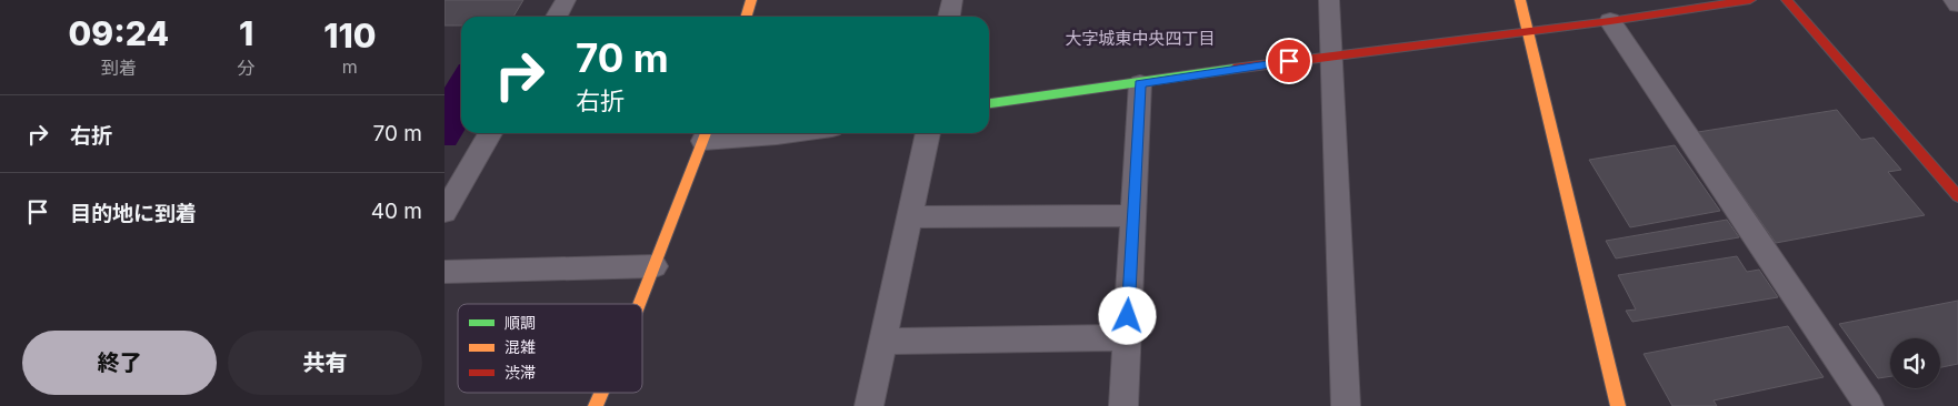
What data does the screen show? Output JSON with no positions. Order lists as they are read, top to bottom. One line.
{"districts":["大字城東中央四丁目"],"legend":["順調","混雑","渋滞"],"page":{"eta":["09:24","到着","1","分","110","m"],"turn":["70 m","右折"],"list":[{"name":"右折","value":"70 m"},{"name":"目的地に到着","value":"40 m"}],"buttons":["終了","共有"]}}
